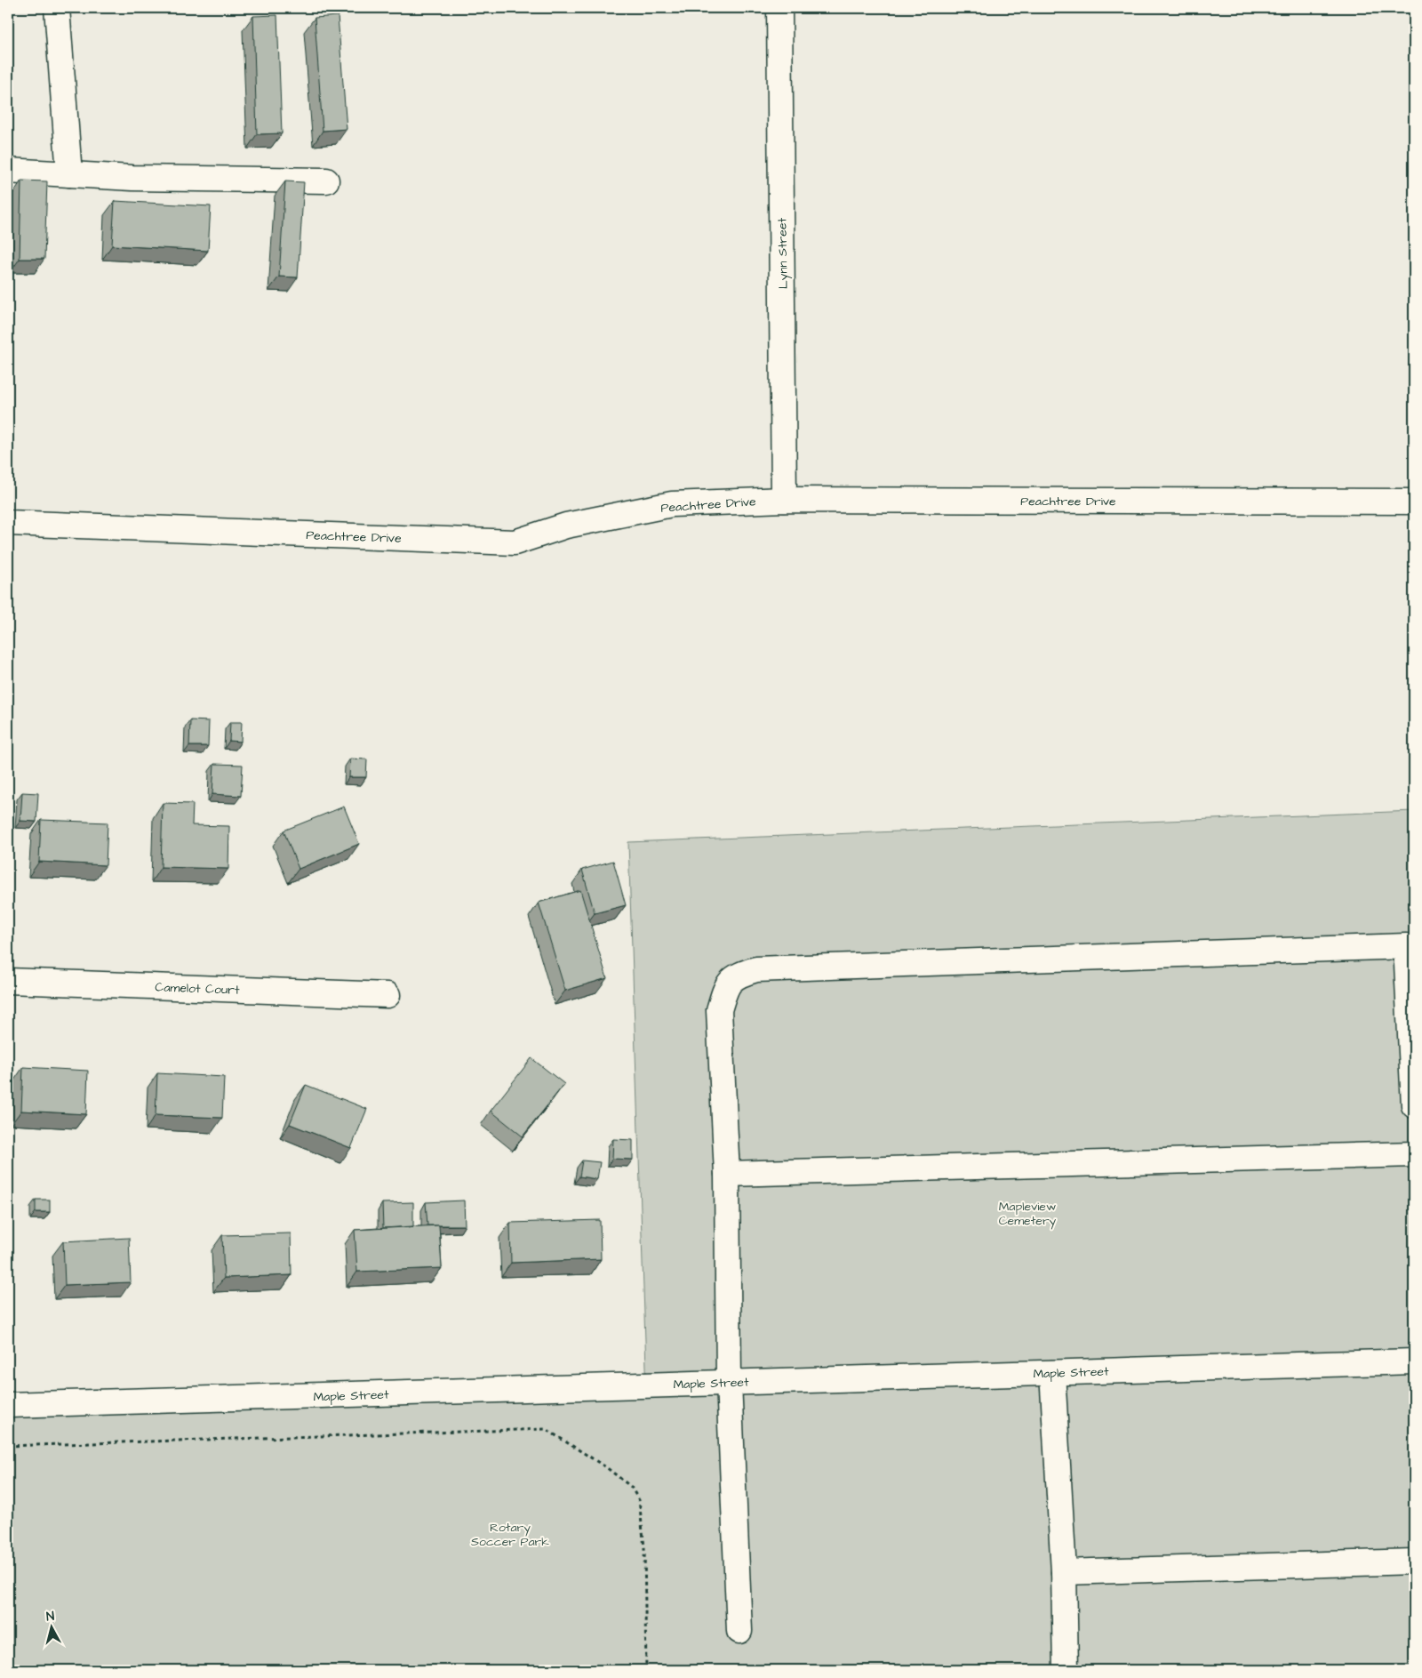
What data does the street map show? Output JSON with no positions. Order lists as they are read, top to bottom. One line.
{"streets":{"street":["Lynn Street","Peachtree Drive","Camelot Court","Maple Street"]},"crossings":[["Lynn Street","Peachtree Drive"]],"parks":["Mapleview Cemetery","Rotary Soccer Park"],"north":"top"}
